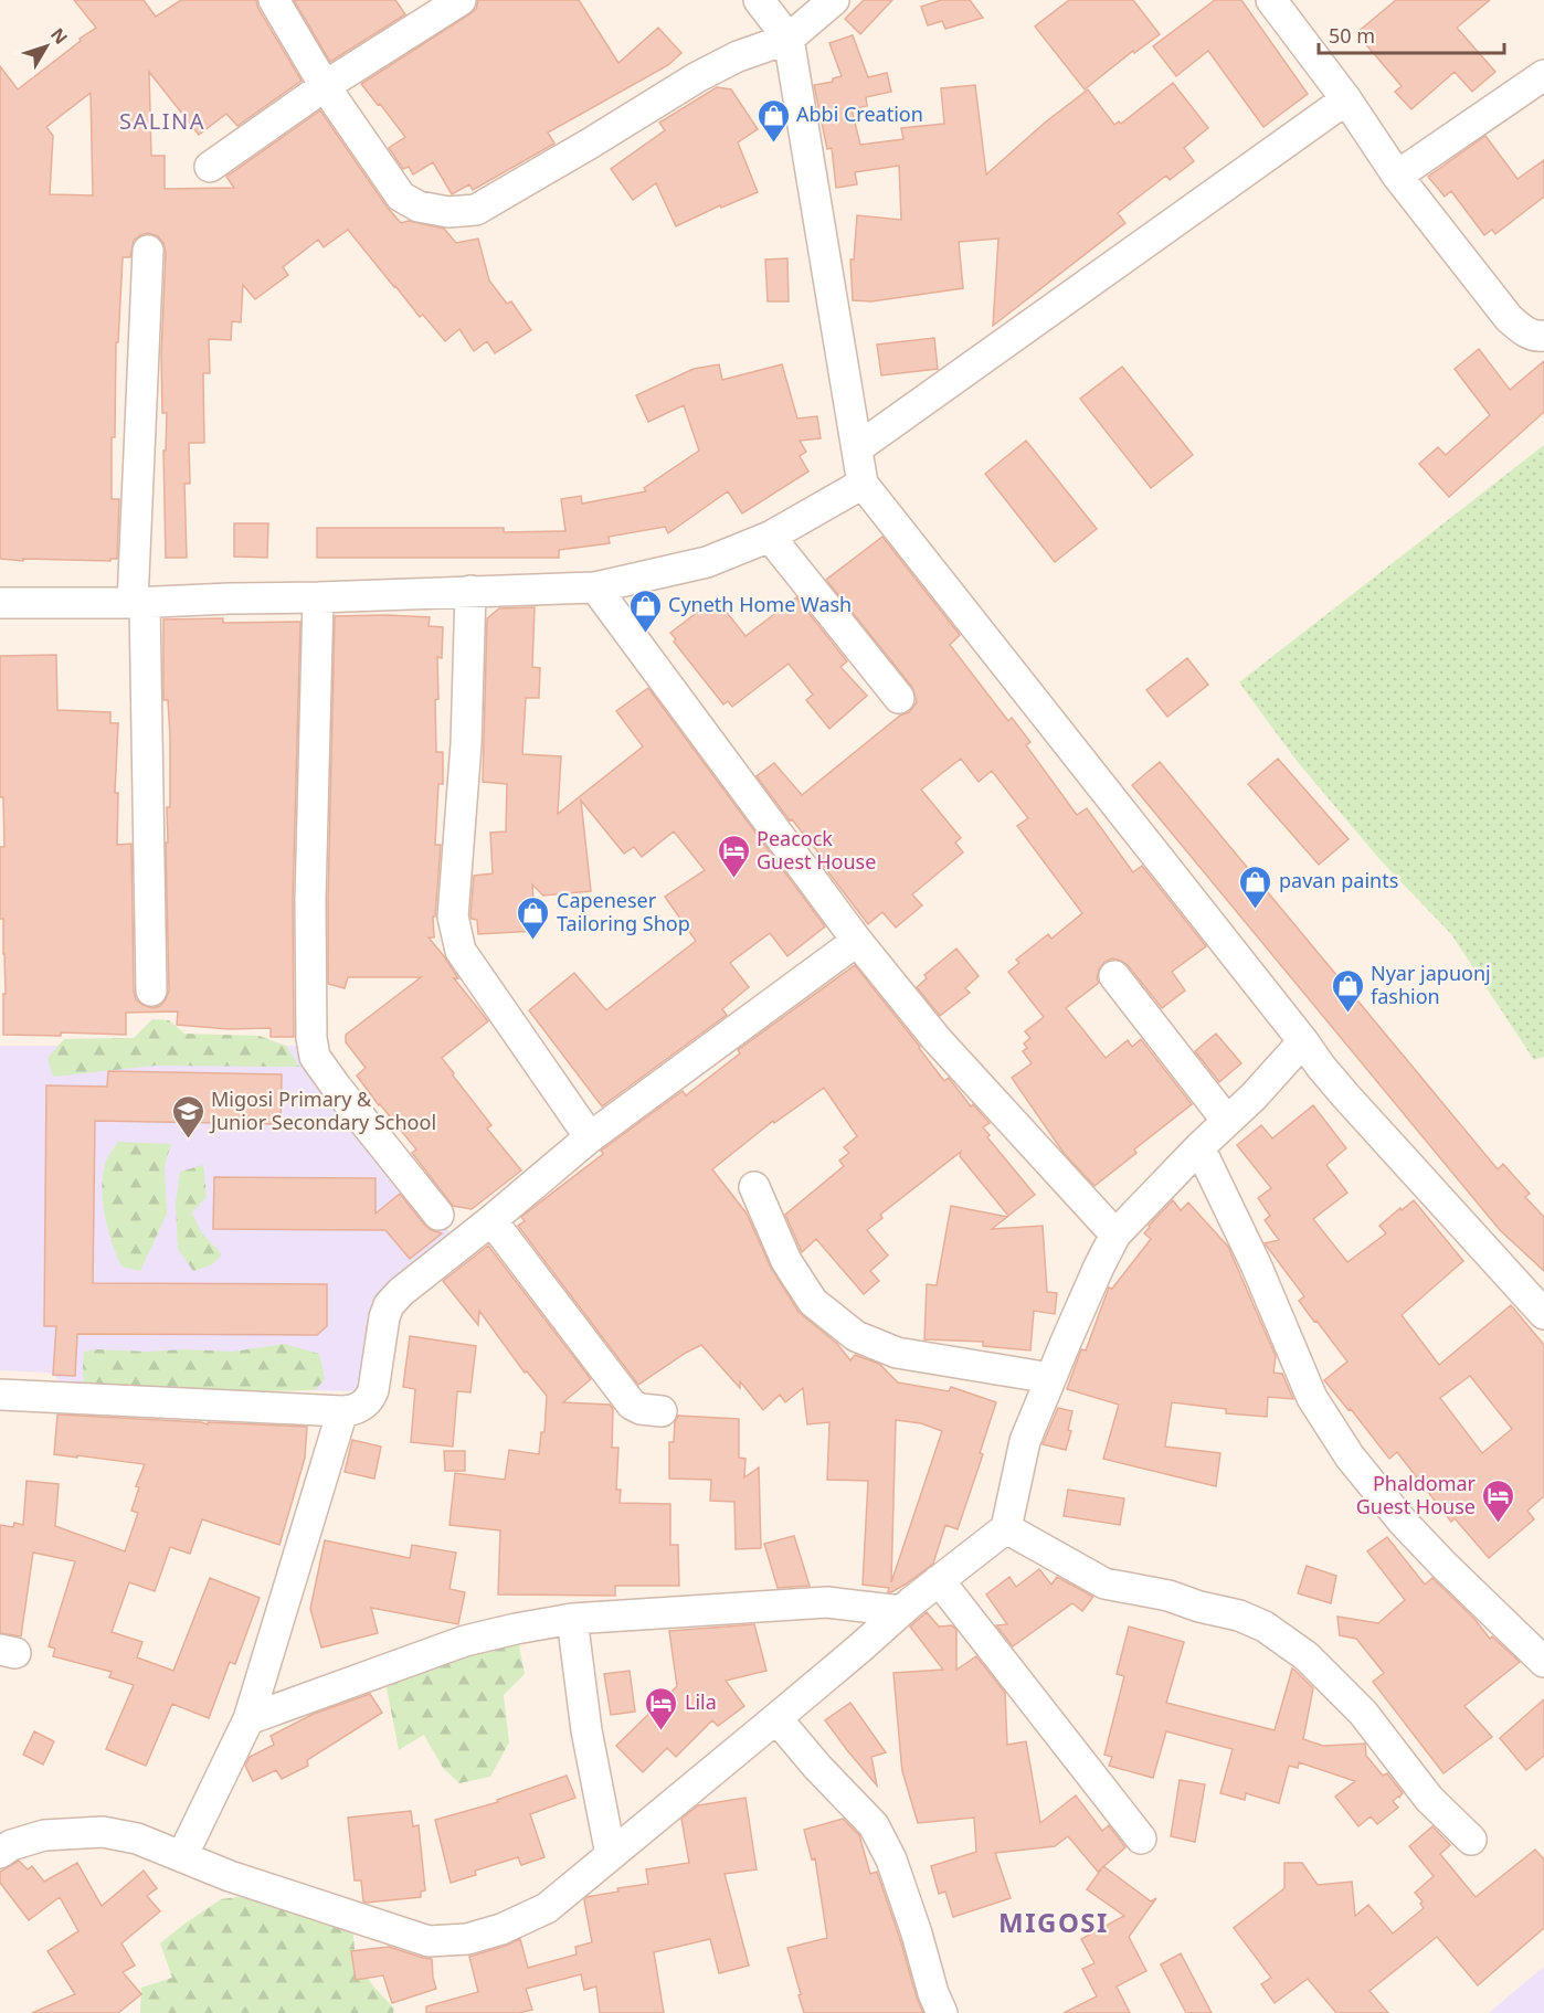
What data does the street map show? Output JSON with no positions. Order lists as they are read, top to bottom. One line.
{"districts":["SALINA","MIGOSI"],"places":{"shop":["Abbi Creation","Cyneth Home Wash","pavan paints","Capeneser Tailoring Shop","Nyar japuonj fashion"],"hotel":["Peacock Guest House","Phaldomar Guest House","Lila"],"school or university":["Migosi Primary & Junior Secondary School"]},"scale_bar":"50 m","north":"top right"}
